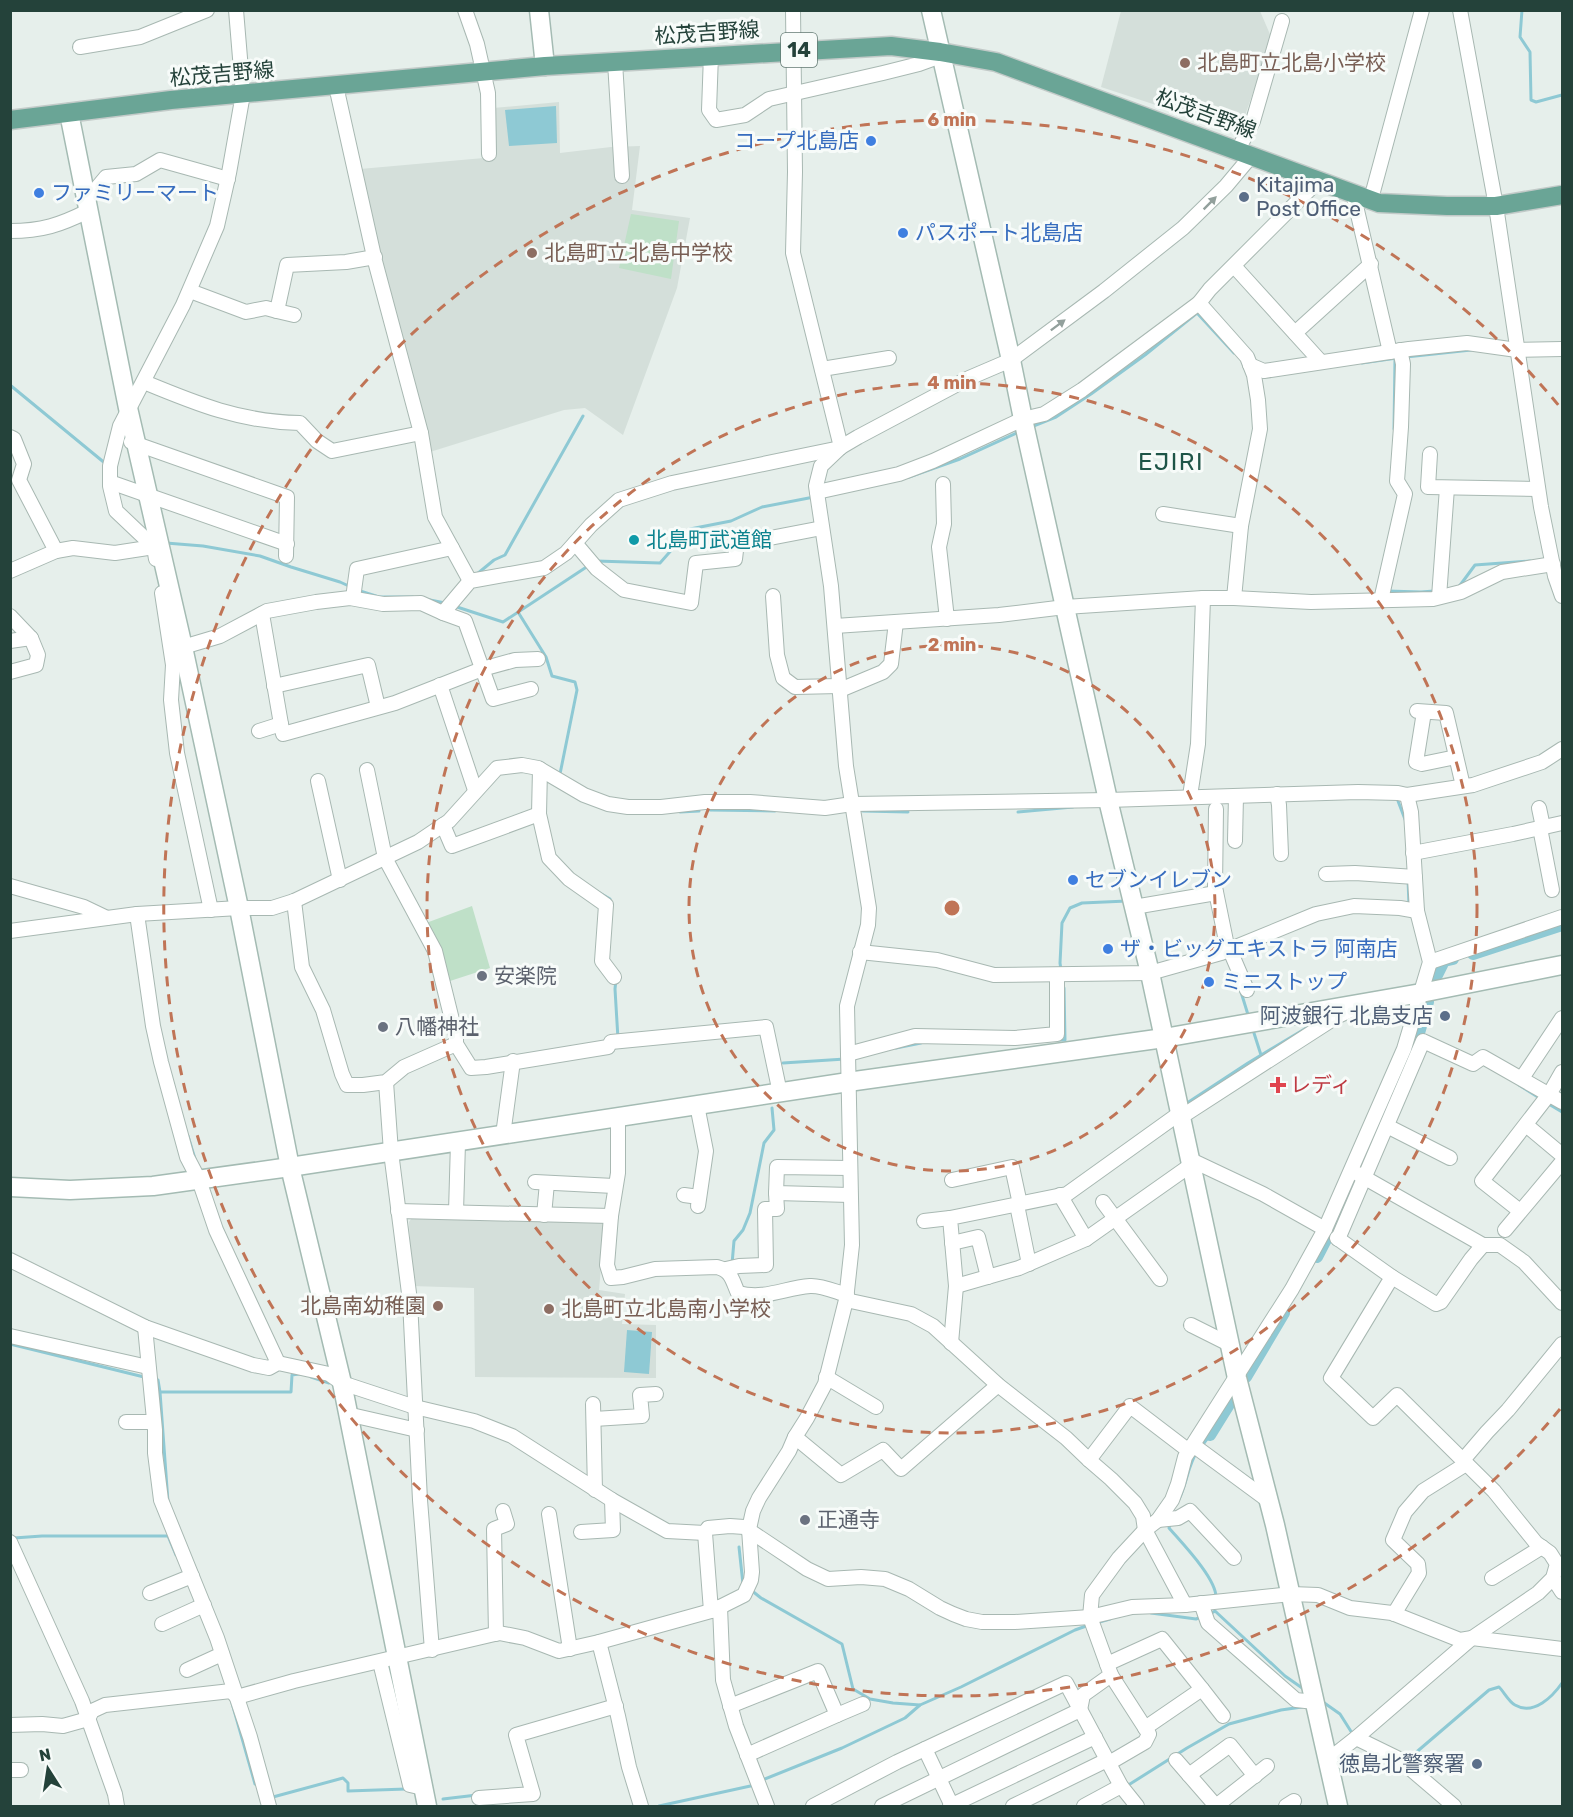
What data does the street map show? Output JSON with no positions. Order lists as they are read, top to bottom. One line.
{"streets":{"main road":["松茂吉野線","14"]},"districts":["EJIRI"],"places":{"other":["北島町立北島小学校","コープ北島店","ファミリーマート","Kitajima Post Office","パスポート北島店","北島町立北島中学校","北島町武道館","セブンイレブン","ザ・ビッグエキストラ 阿南店","安楽院","ミニストップ","阿波銀行 北島支店","八幡神社","北島南幼稚園","北島町立北島南小学校","正通寺","徳島北警察署"],"health":["レディ"]},"north":"top","rings":["6 min","4 min","2 min"]}
